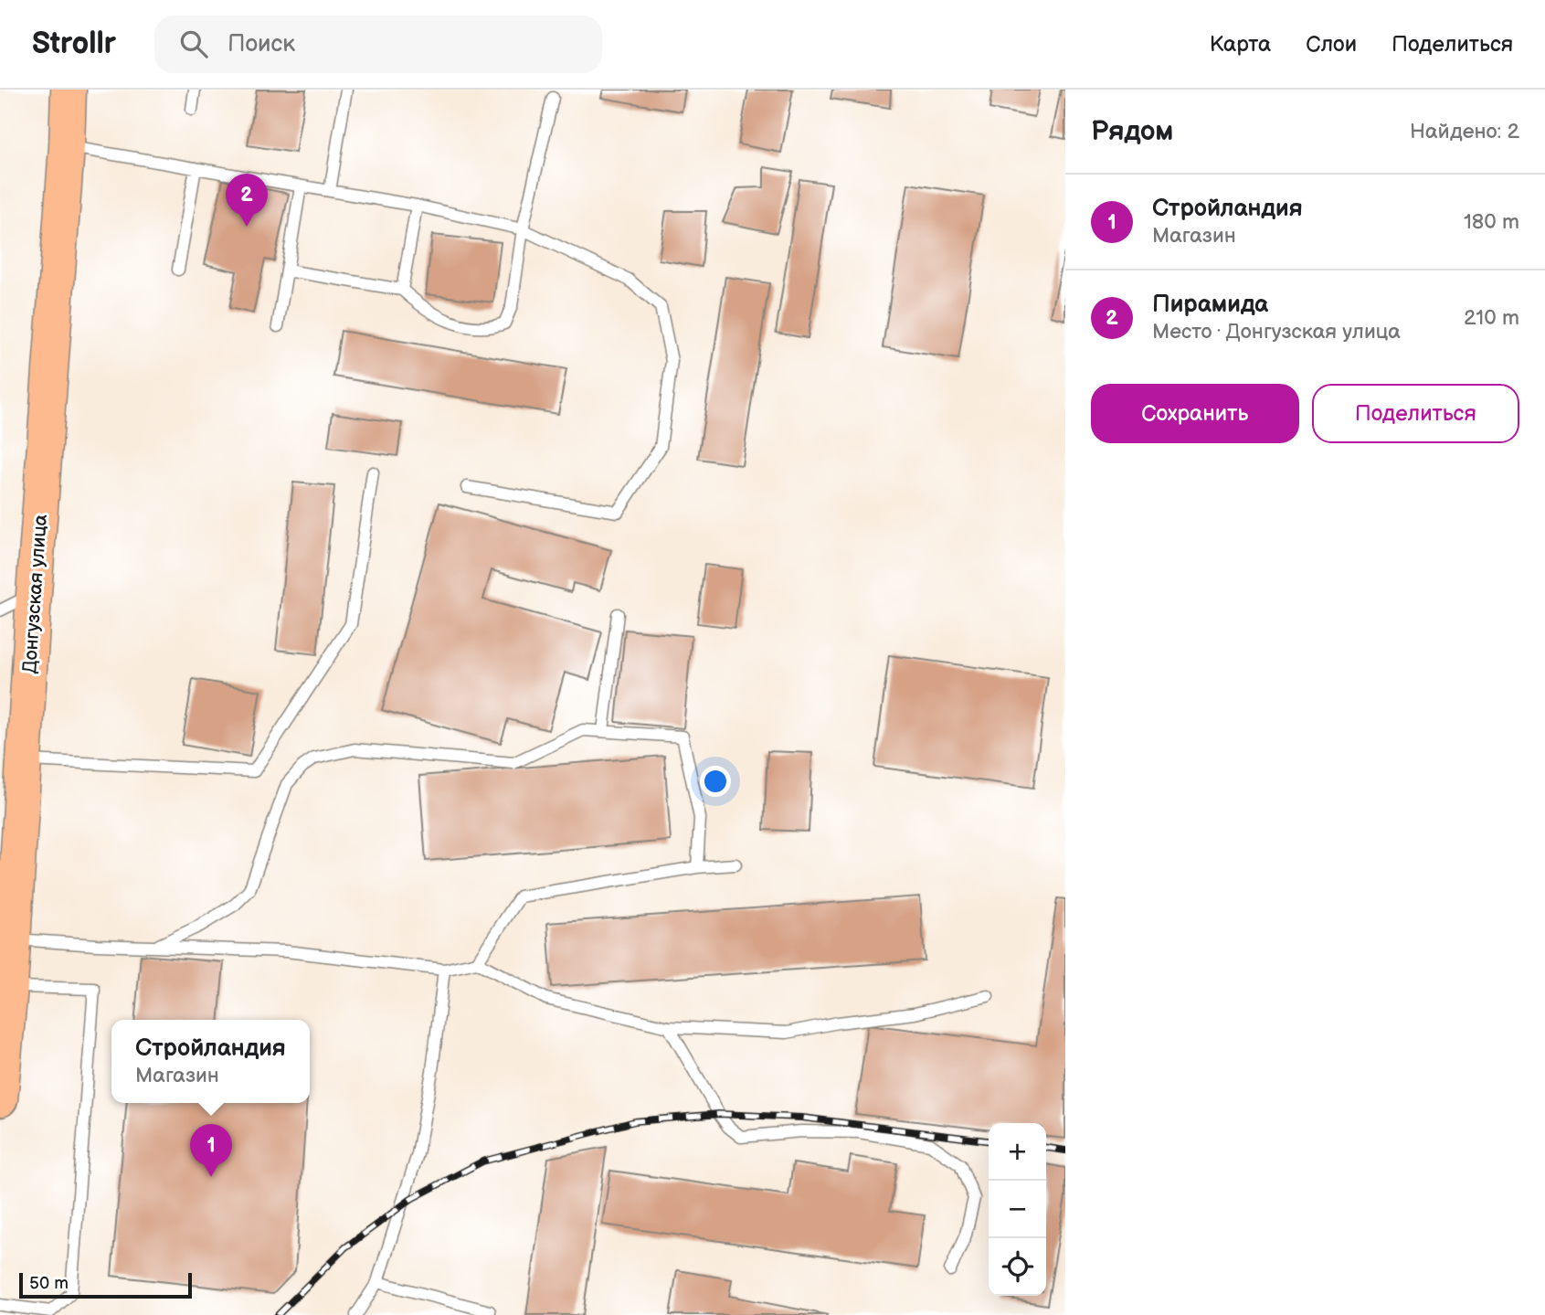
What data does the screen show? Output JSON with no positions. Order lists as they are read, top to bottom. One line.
{"streets":{"highway":["Донгузская улица"]},"scale_bar":"50 m","page":{"header":"Strollr","search":"Поиск","nav":["Карта","Слои","Поделиться"],"heading":["Рядом","Найдено: 2"],"list":[{"mark":"1","name":"Стройландия","note":"Магазин","value":"180 m"},{"mark":"2","name":"Пирамида","note":"Место · Донгузская улица","value":"210 m"}],"pins":["2","1"],"buttons":["Сохранить","Поделиться"],"popup":["Стройландия","Магазин"],"map_buttons":["+","−"],"scale":"50 m"}}
